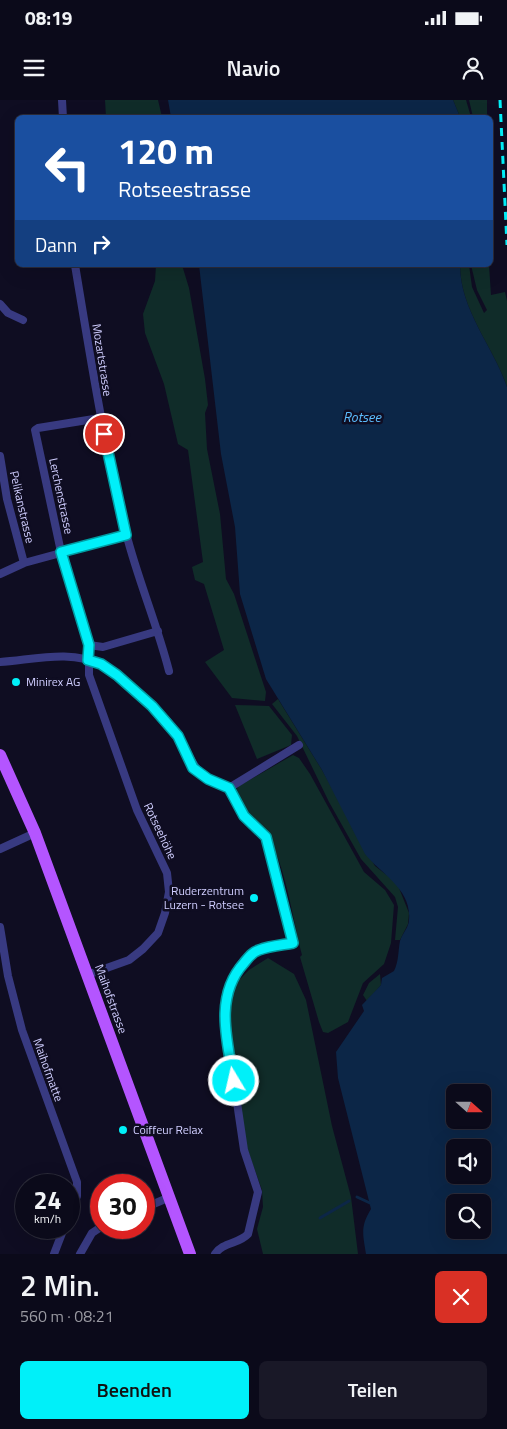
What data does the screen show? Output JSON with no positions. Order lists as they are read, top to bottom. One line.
{"streets":{"main road":["Maihofstrasse"],"street":["Mozartstrasse","Lerchenstrasse","Pelikanstrasse","Rotseehöhe","Maihofmatte"]},"crossings":[["Mozartstrasse","Lerchenstrasse"],["Lerchenstrasse","Rotseehöhe"],["Rotseehöhe","Maihofstrasse"]],"water":["Rotsee"],"places":["Minirex AG","Ruderzentrum Luzern - Rotsee","Coiffeur Relax"],"north":"right","page":{"status":"08:19","header":"Navio","turn":["120 m","Rotseestrasse"],"then":"Dann","speed":"24 km/h","limit":"30","heading":["2 Min.","560 m · 08:21"],"buttons":["Beenden","Teilen"]}}
